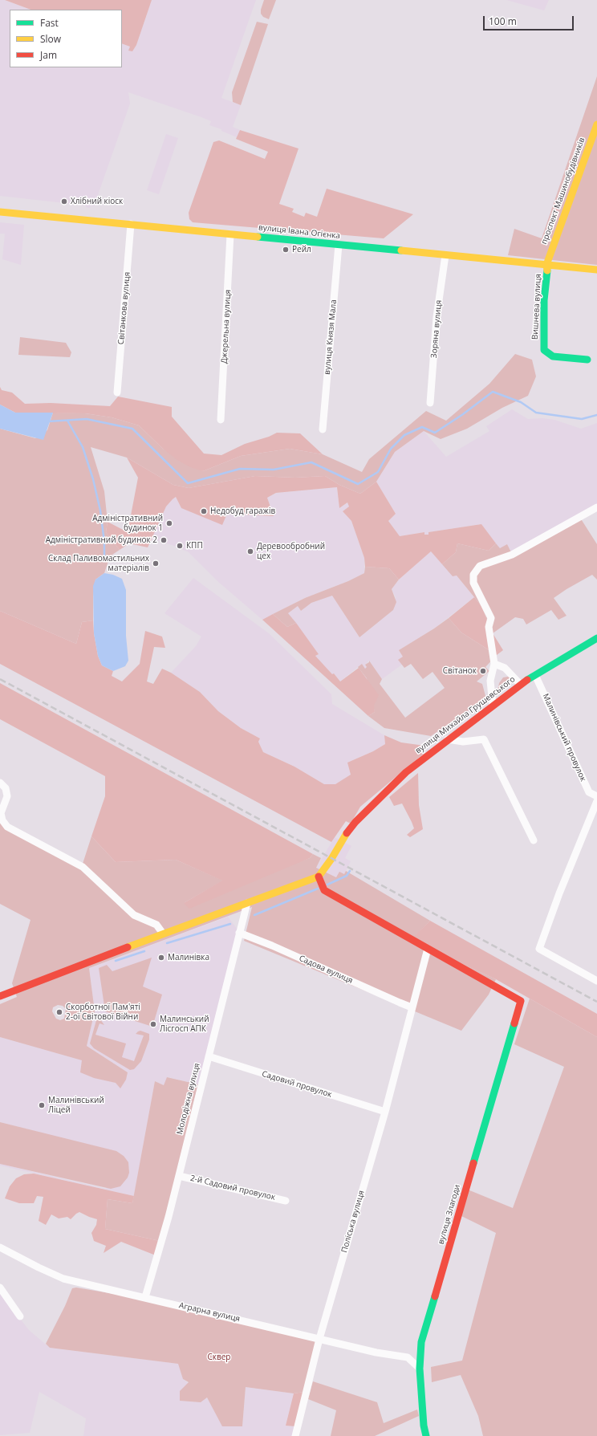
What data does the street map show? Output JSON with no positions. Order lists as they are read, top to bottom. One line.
{"streets":{"street":["проспект Машинобудівників","вулиця Івана Огієнка","Вишнева вулиця","Світанкова вулиця","Джерельна вулиця","Зоряна вулиця","вулиця Князя Мала","вулиця Михайла Грушевського","Малинівський провулок","Садова вулиця","Садовий провулок","Молодіжна вулиця","2-й Садовий провулок","вулиця Злагоди","Поліська вулиця","Аграрна вулиця"]},"crossings":[["проспект Машинобудівників","вулиця Івана Огієнка"],["проспект Машинобудівників","Вишнева вулиця"],["вулиця Івана Огієнка","Вишнева вулиця"],["вулиця Івана Огієнка","Світанкова вулиця"],["вулиця Івана Огієнка","Джерельна вулиця"],["вулиця Івана Огієнка","Зоряна вулиця"],["вулиця Івана Огієнка","вулиця Князя Мала"],["вулиця Михайла Грушевського","Малинівський провулок"],["Садова вулиця","Молодіжна вулиця"],["Садова вулиця","Поліська вулиця"],["Садовий провулок","Молодіжна вулиця"],["Садовий провулок","Поліська вулиця"],["Молодіжна вулиця","2-й Садовий провулок"],["Молодіжна вулиця","Аграрна вулиця"],["вулиця Злагоди","Поліська вулиця"],["вулиця Злагоди","Аграрна вулиця"],["Поліська вулиця","Аграрна вулиця"]],"parks":["Сквер"],"places":["Хлібний кіоск","Рейл","Недобуд гаражів","Адміністративний будинок 1","Адміністративний будинок 2","КПП","Деревообробний цех","Склад Паливомастильних матеріалів","Світанок","Малинівка","Скорботної Пам'яті 2-ої Світової Війни","Малинський Лісгосп АПК","Малинівський Ліцей"],"legend":["Fast","Slow","Jam"],"scale_bar":"100 m"}
